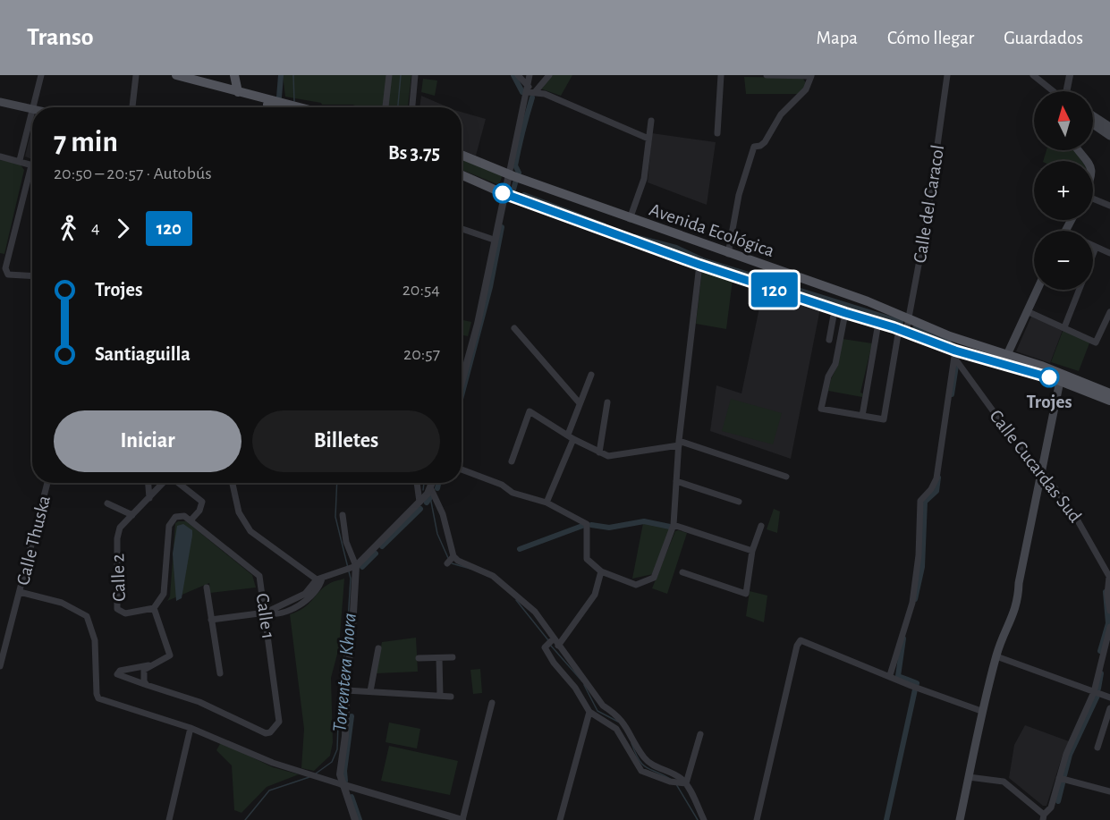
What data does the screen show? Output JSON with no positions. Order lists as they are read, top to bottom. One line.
{"streets":{"main road":["Avenida Ecológica"],"street":["Calle del Caracol","Calle Cucardas Sud","Calle Thuska","Calle 2","Calle 1"]},"crossings":[["Calle del Caracol","Avenida Ecológica"],["Avenida Ecológica","Calle Cucardas Sud"],["Calle 2","Calle 1"]],"water":["Torrentera Khora"],"places":["Trojes"],"lines":["bus line 120"],"north":"top","page":{"header":"Transo","nav":["Mapa","Cómo llegar","Guardados"],"on_map":"120","map_buttons":["+","−"],"heading":["7 min","20:50 – 20:57 · Autobús","Bs 3.75"],"legs":["4","120"],"list":[{"name":"Trojes","value":"20:54"},{"name":"Santiaguilla","value":"20:57"}],"buttons":["Iniciar","Billetes"]}}
